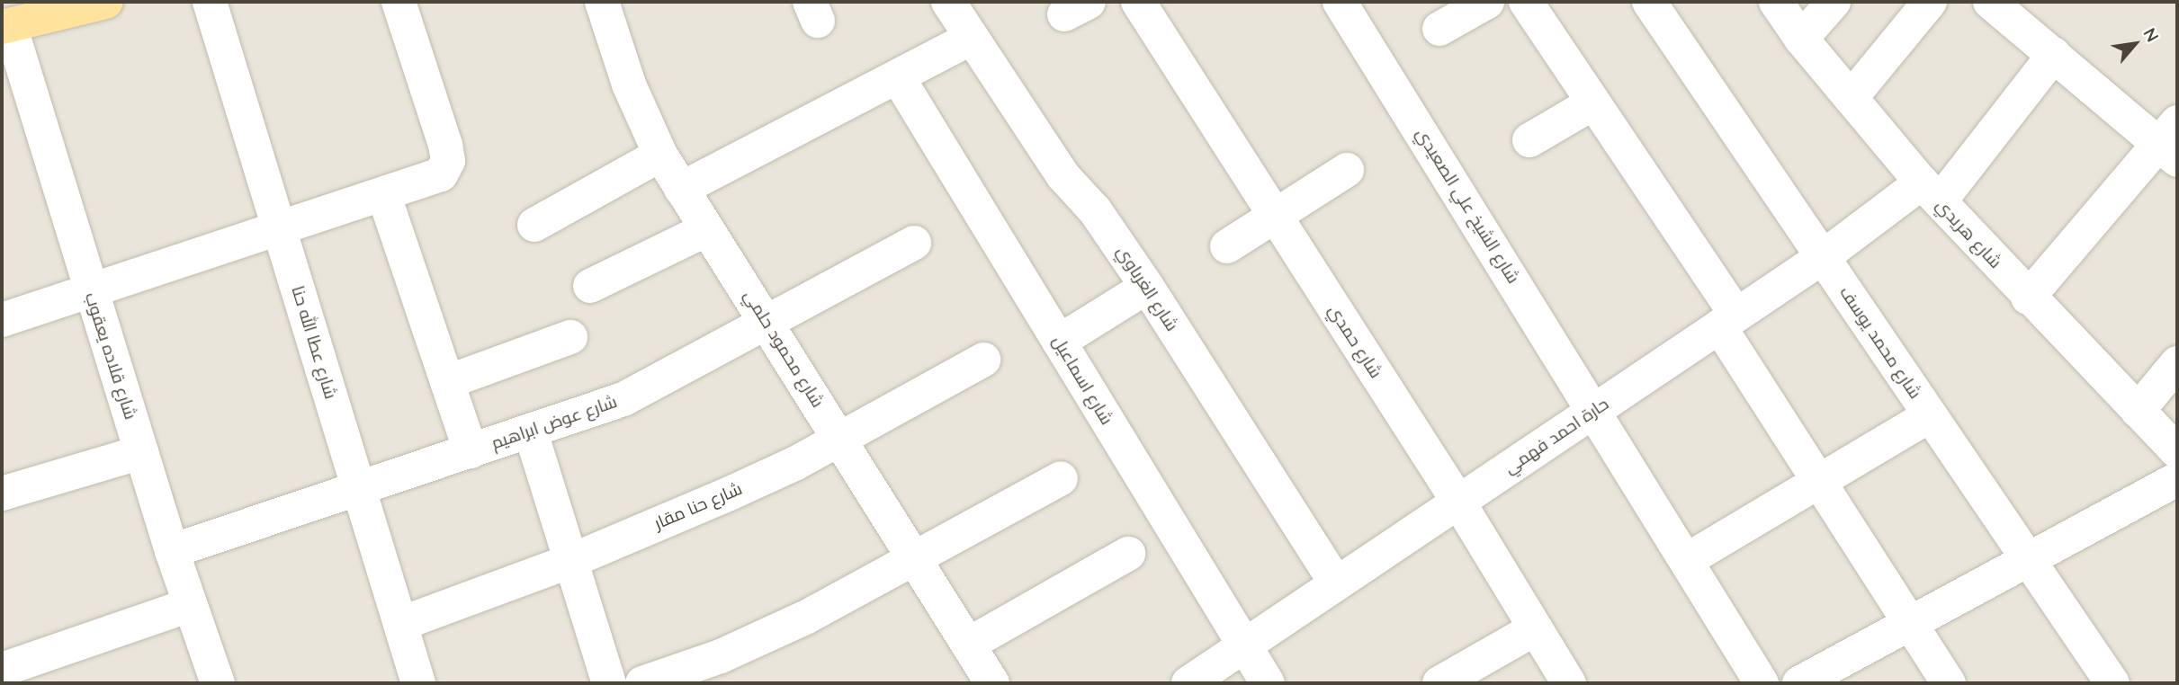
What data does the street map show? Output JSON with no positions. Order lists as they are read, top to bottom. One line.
{"streets":{"street":["شارع الشيخ علي الصعيدي","شارع هريدي","شارع الغرباوي","شارع حمدي","شارع عطا الله حنا","شارع محمد يوسف","شارع محمود حلمي","شارع قلاده يعقوب","شارع اسماعيل","شارع عوض ابراهيم","حارة احمد فهمي","شارع حنا مقار"]},"crossings":[["شارع الشيخ علي الصعيدي","حارة احمد فهمي"],["شارع هريدي","حارة احمد فهمي"],["شارع الغرباوي","حارة احمد فهمي"],["شارع حمدي","حارة احمد فهمي"],["شارع عطا الله حنا","شارع عوض ابراهيم"],["شارع عطا الله حنا","شارع حنا مقار"],["شارع محمد يوسف","حارة احمد فهمي"],["شارع محمود حلمي","شارع عوض ابراهيم"],["شارع محمود حلمي","شارع حنا مقار"],["شارع قلاده يعقوب","شارع عوض ابراهيم"],["شارع اسماعيل","حارة احمد فهمي"]],"north":"top right"}
